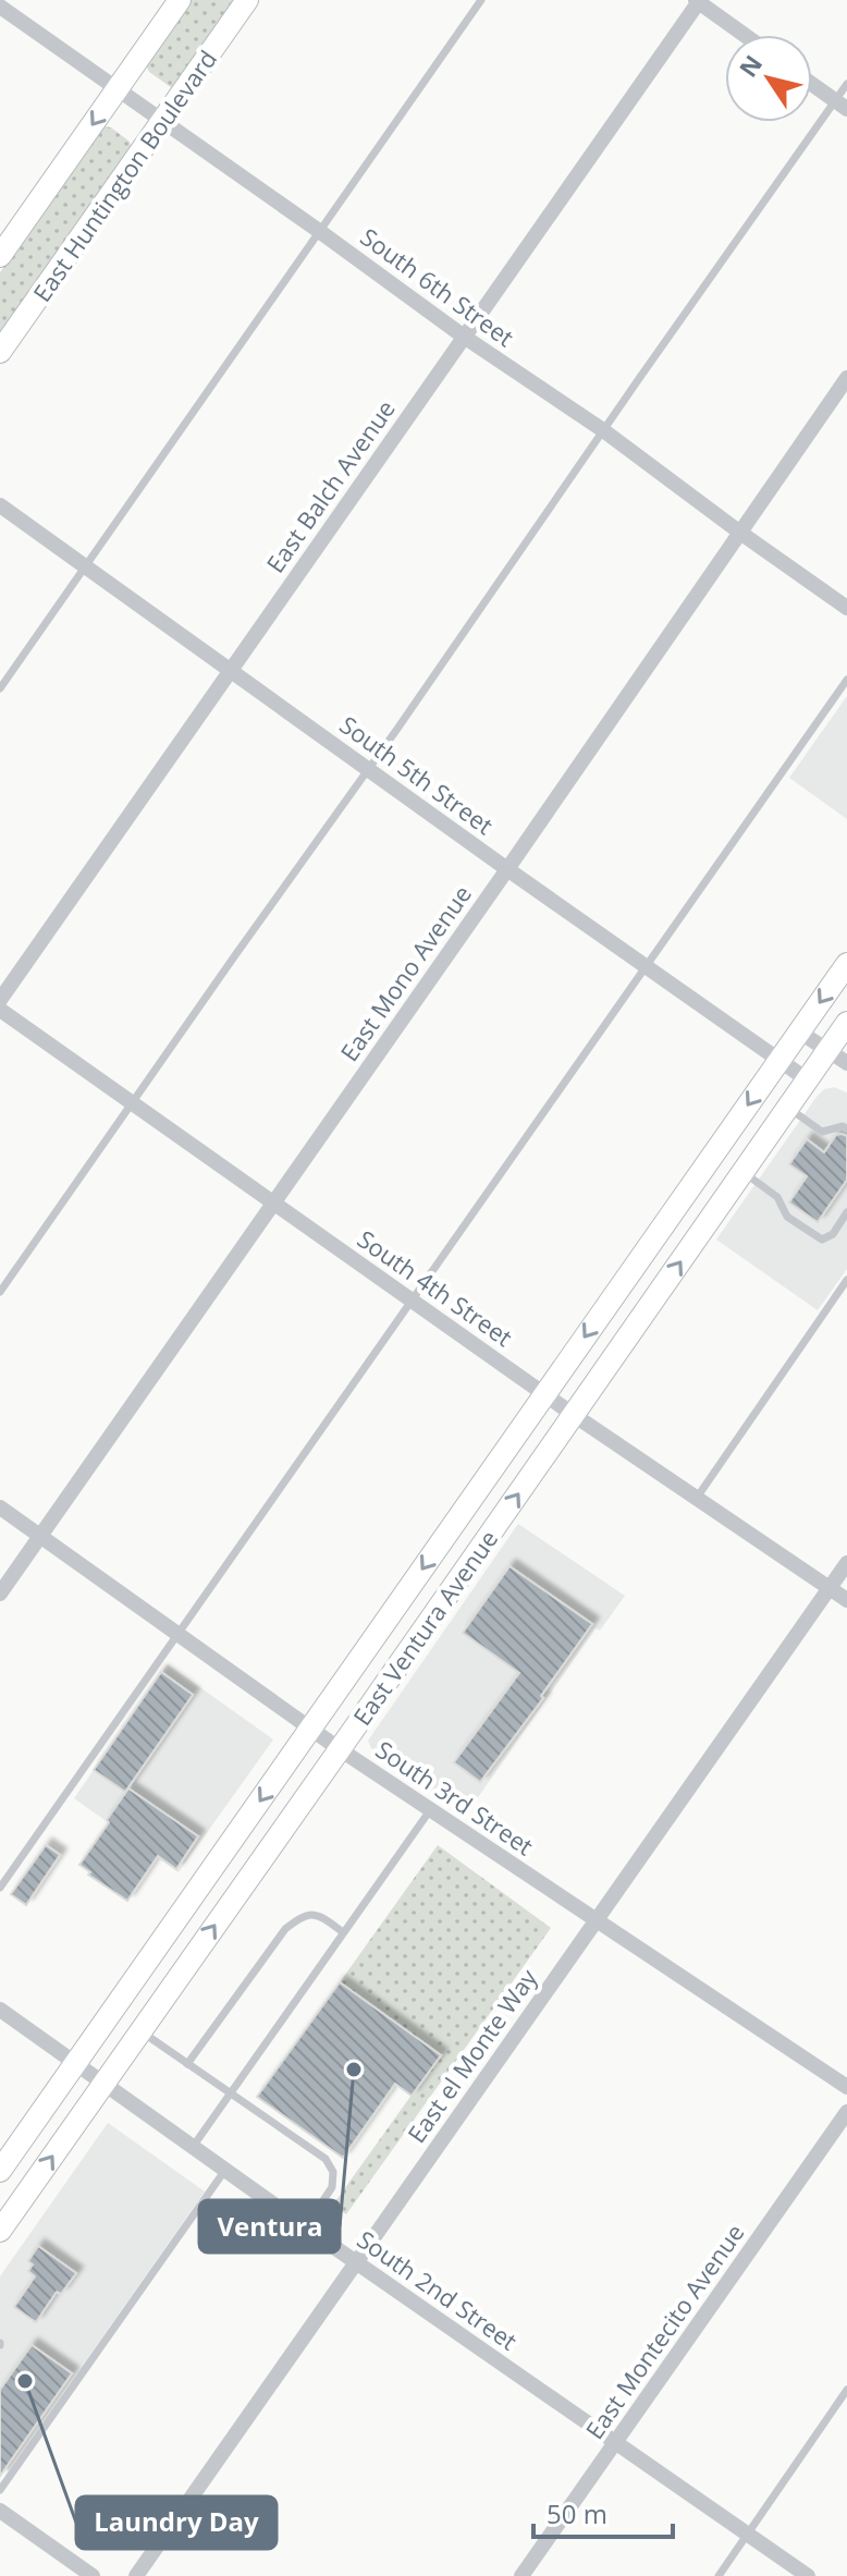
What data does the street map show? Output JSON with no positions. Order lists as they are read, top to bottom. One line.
{"streets":{"main road":["East Huntington Boulevard","East Ventura Avenue"],"street":["South 6th Street","East Balch Avenue","South 5th Street","East Mono Avenue","South 4th Street","South 3rd Street","East el Monte Way","South 2nd Street","East Montecito Avenue"]},"crossings":[["East Huntington Boulevard","South 6th Street"],["South 6th Street","East Balch Avenue"],["South 6th Street","East Mono Avenue"],["East Balch Avenue","South 5th Street"],["South 5th Street","East Mono Avenue"],["South 5th Street","East Ventura Avenue"],["East Mono Avenue","South 4th Street"],["East Mono Avenue","South 3rd Street"],["South 4th Street","East Ventura Avenue"],["South 4th Street","East el Monte Way"],["East Ventura Avenue","South 3rd Street"],["East Ventura Avenue","South 2nd Street"],["South 3rd Street","East el Monte Way"],["East el Monte Way","South 2nd Street"],["South 2nd Street","East Montecito Avenue"]],"places":["Ventura","Laundry Day"],"scale_bar":"50 m","north":"top left"}
